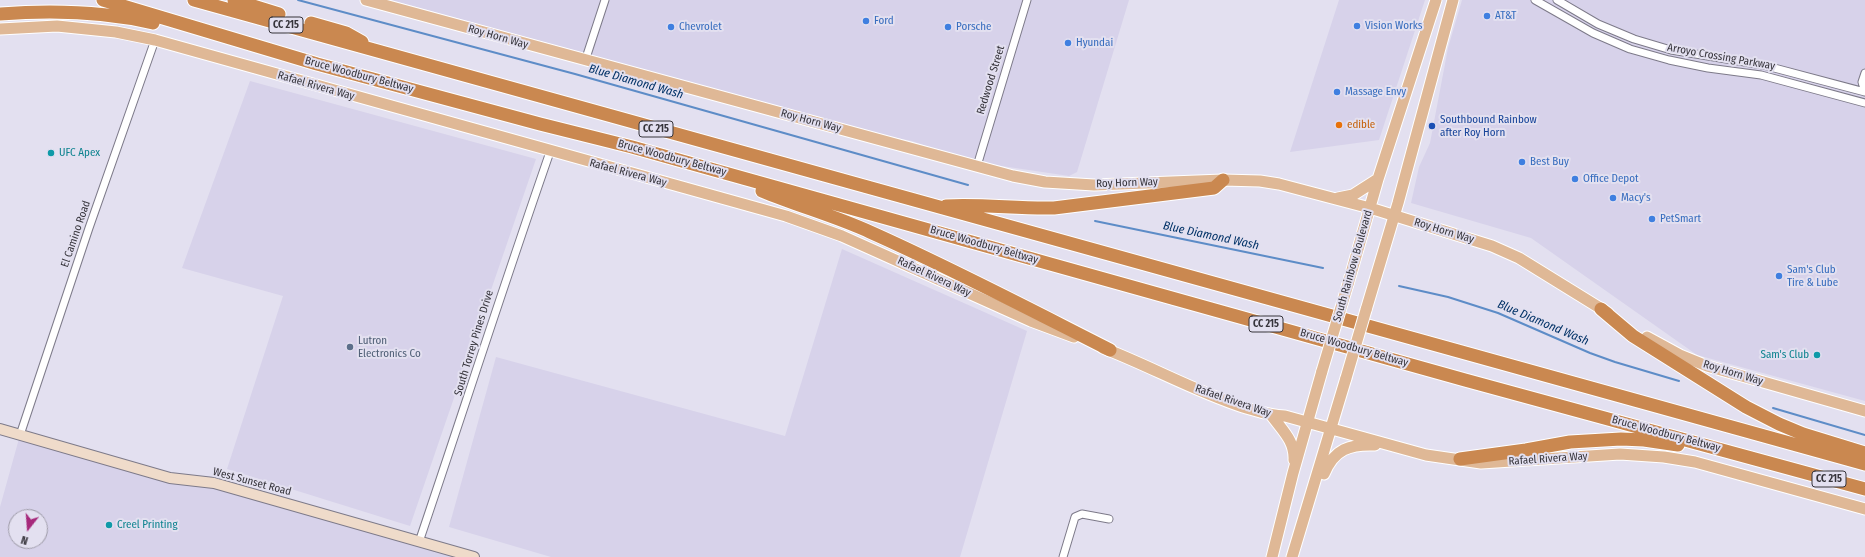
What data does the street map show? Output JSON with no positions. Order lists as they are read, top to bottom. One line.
{"streets":{"highway":["CC 215","Bruce Woodbury Beltway"],"main road":["Roy Horn Way","Rafael Rivera Way","South Rainbow Boulevard","West Sunset Road"],"street":["Arroyo Crossing Parkway","Redwood Street","El Camino Road","South Torrey Pines Drive"]},"crossings":[["Roy Horn Way","Redwood Street"],["Roy Horn Way","South Rainbow Boulevard"],["Rafael Rivera Way","El Camino Road"],["Rafael Rivera Way","South Rainbow Boulevard"],["Rafael Rivera Way","South Torrey Pines Drive"],["El Camino Road","West Sunset Road"],["South Torrey Pines Drive","West Sunset Road"]],"water":["Blue Diamond Wash"],"places":["AT&T","Ford","Vision Works","Chevrolet","Porsche","Hyundai","Massage Envy","edible","Southbound Rainbow after Roy Horn","UFC Apex","Best Buy","Office Depot","Macy's","PetSmart","Sam's Club Tire & Lube","Lutron Electronics Co","Sam's Club","Creel Printing"],"north":"bottom"}
